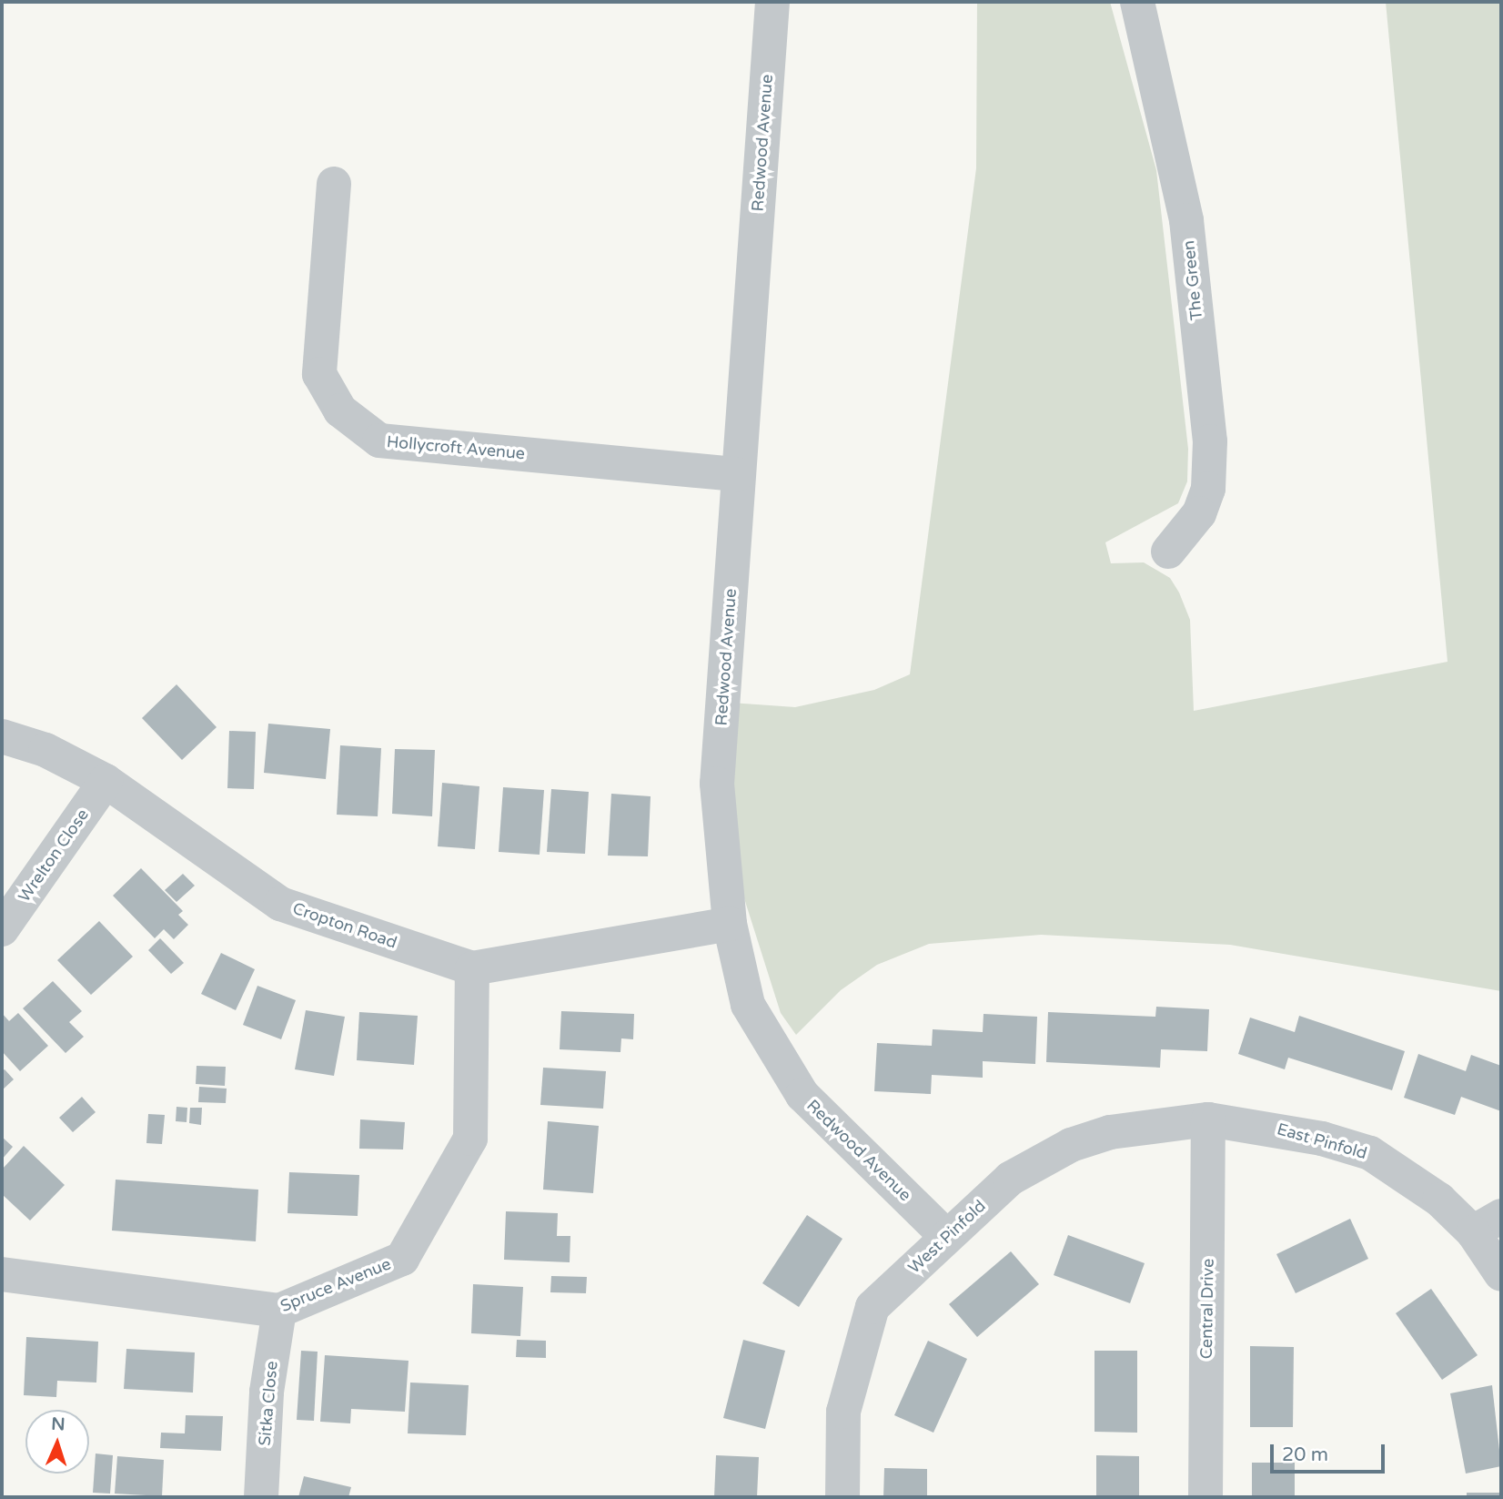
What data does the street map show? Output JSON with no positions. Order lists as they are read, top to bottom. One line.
{"streets":{"street":["Redwood Avenue","The Green","Hollycroft Avenue","Wrelton Close","Cropton Road","East Pinfold","West Pinfold","Spruce Avenue","Central Drive","Sitka Close"]},"crossings":[["Redwood Avenue","Hollycroft Avenue"],["Redwood Avenue","Cropton Road"],["Redwood Avenue","West Pinfold"],["Wrelton Close","Cropton Road"],["Cropton Road","Spruce Avenue"],["East Pinfold","West Pinfold"],["East Pinfold","Central Drive"],["West Pinfold","Central Drive"],["Spruce Avenue","Sitka Close"]],"scale_bar":"20 m","north":"top"}
